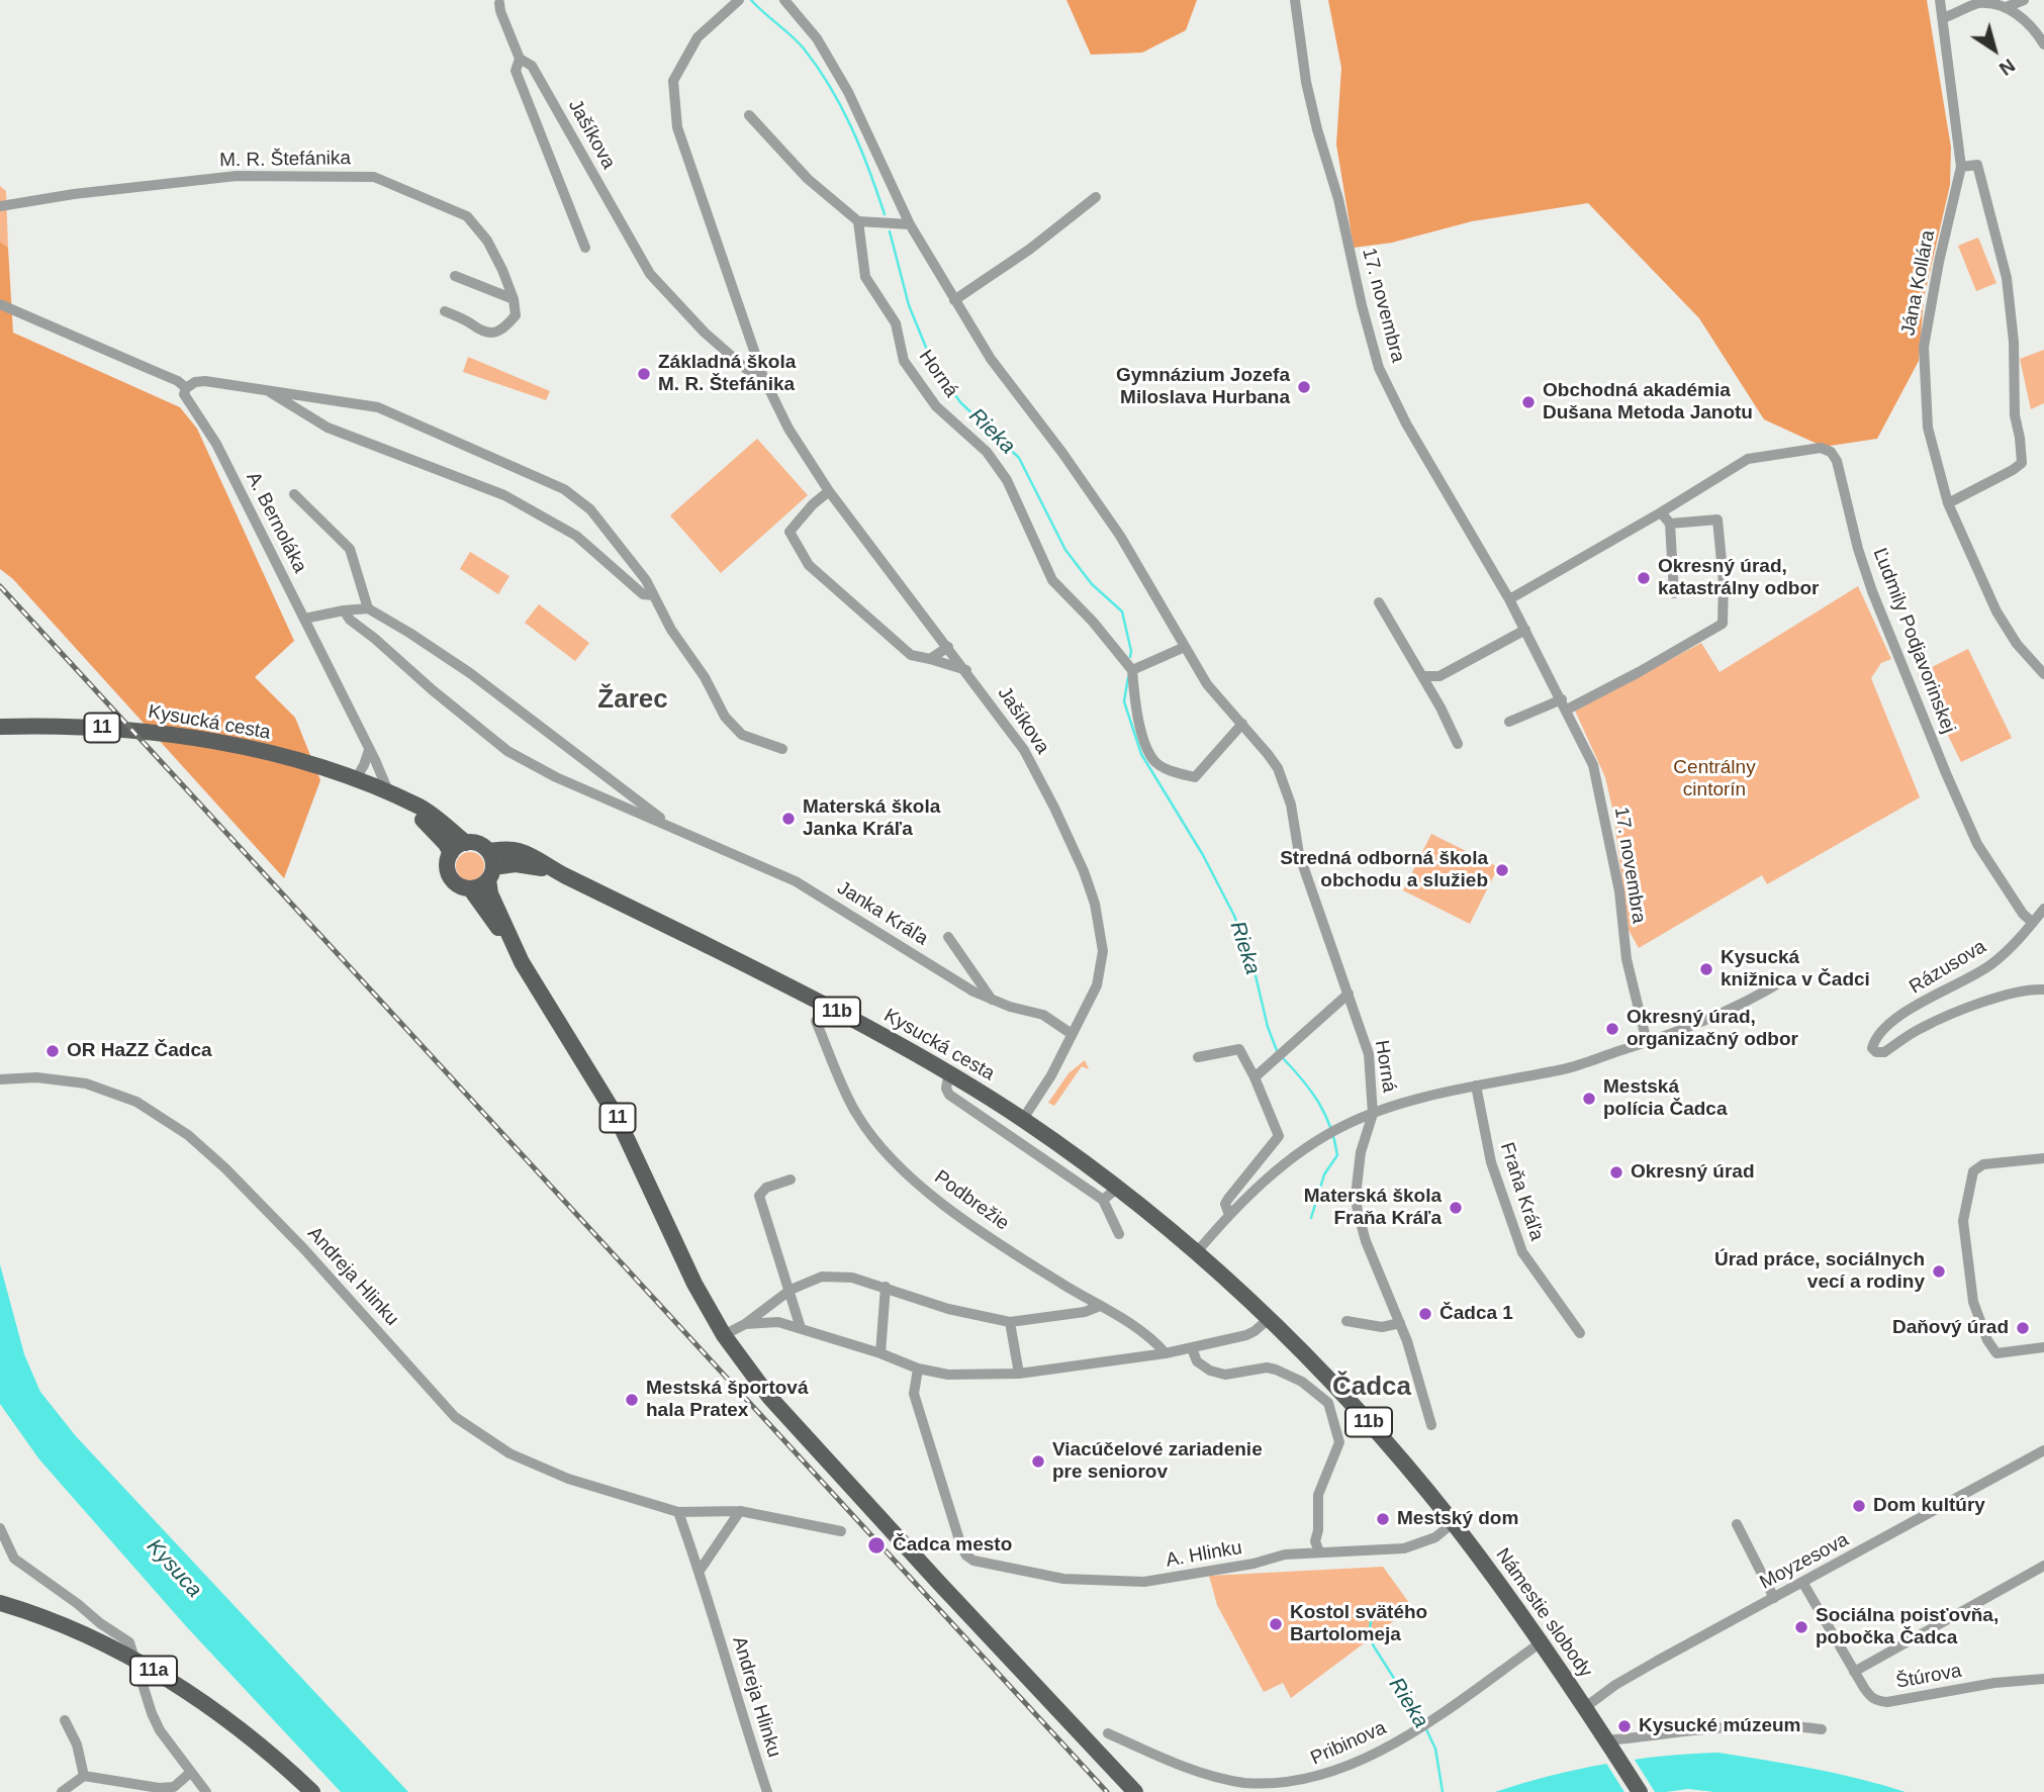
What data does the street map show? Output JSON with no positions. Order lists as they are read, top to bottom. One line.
{"streets":{"main road":["Kysucká cesta","11","11b","Námestie slobody","11a"],"street":["Jašíkova","M. R. Štefánika","Jána Kollára","17. novembra","Horná","A. Bernoláka","Ľudmily Podjavorinskej","Janka Kráľa","Rázusova","Fraňa Kráľa","Podbrežie","Andreja Hlinku","A. Hlinku","Moyzesova","Štúrova","Pribinova"]},"crossings":[["Jašíkova","Kysucká cesta"],["Jašíkova","Janka Kráľa"],["17. novembra","Ľudmily Podjavorinskej"],["A. Bernoláka","Kysucká cesta"],["Ľudmily Podjavorinskej","Rázusova"],["Kysucká cesta","11"],["Kysucká cesta","Námestie slobody"],["A. Hlinku","Námestie slobody"],["Moyzesova","Námestie slobody"],["Moyzesova","Štúrova"],["Námestie slobody","Pribinova"]],"districts":["Žarec","Čadca"],"water":["Rieka","Kysuca"],"parks":["Centrálny cintorín"],"places":["Základná škola M. R. Štefánika","Gymnázium Jozefa Miloslava Hurbana","Obchodná akadémia Dušana Metoda Janotu","Okresný úrad, katastrálny odbor","Materská škola Janka Kráľa","Stredná odborná škola obchodu a služieb","Kysucká knižnica v Čadci","Okresný úrad, organizačný odbor","OR HaZZ Čadca","Mestská polícia Čadca","Okresný úrad","Materská škola Fraňa Kráľa","Úrad práce, sociálnych vecí a rodiny","Čadca 1","Daňový úrad","Mestská športová hala Pratex","Viacúčelové zariadenie pre seniorov","Dom kultúry","Mestský dom","Čadca mesto","Kostol svätého Bartolomeja","Sociálna poisťovňa, pobočka Čadca","Kysucké múzeum"],"north":"bottom right"}
